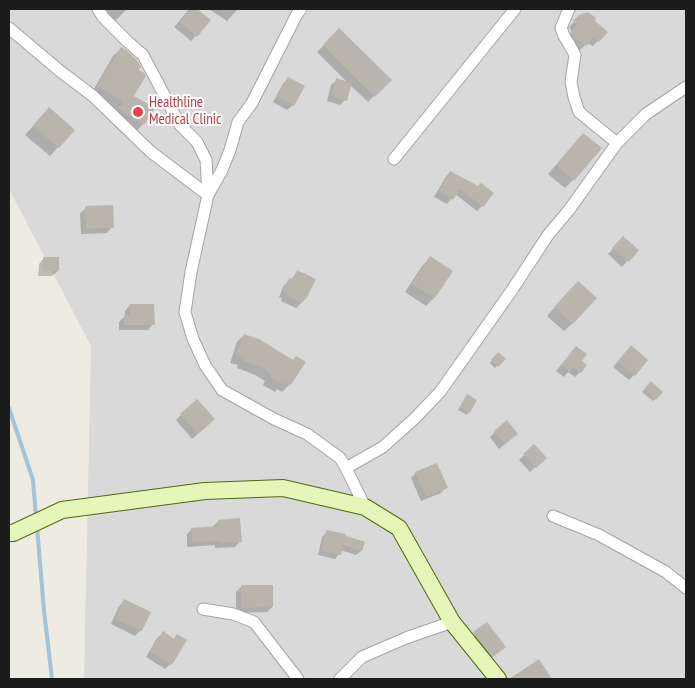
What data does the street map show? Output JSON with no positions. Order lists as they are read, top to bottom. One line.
{"places":["Healthline Medical Clinic"]}
